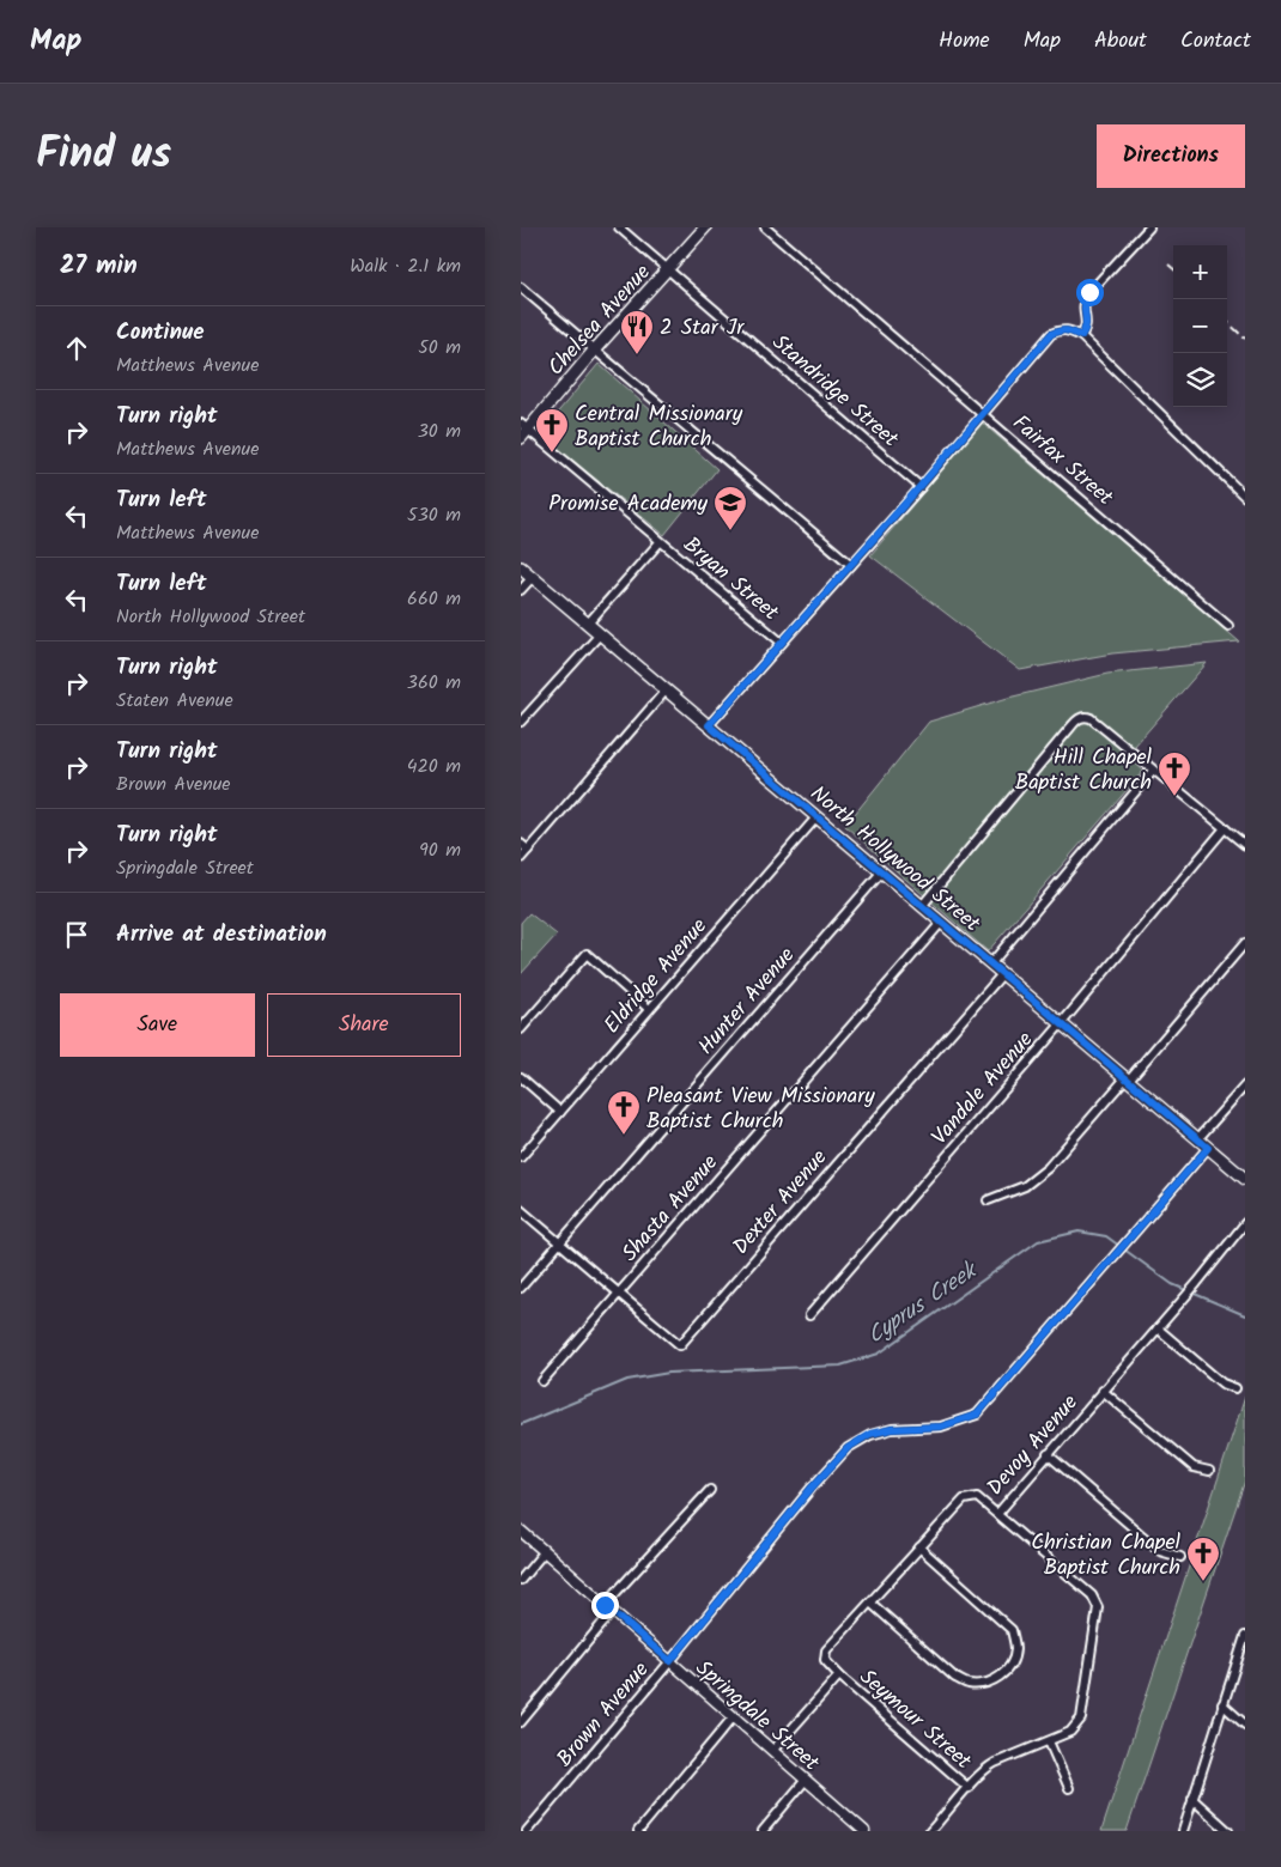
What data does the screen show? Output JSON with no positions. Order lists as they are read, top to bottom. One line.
{"streets":{"main road":["Chelsea Avenue","North Hollywood Street"],"street":["Standridge Street","Fairfax Street","Bryan Street","Eldridge Avenue","Hunter Avenue","Vandale Avenue","Dexter Avenue","Shasta Avenue","Devoy Avenue","Brown Avenue","Springdale Street","Seymour Street"]},"crossings":[["Chelsea Avenue","Standridge Street"],["Chelsea Avenue","Bryan Street"],["North Hollywood Street","Eldridge Avenue"],["North Hollywood Street","Hunter Avenue"],["North Hollywood Street","Vandale Avenue"],["North Hollywood Street","Dexter Avenue"],["North Hollywood Street","Shasta Avenue"],["North Hollywood Street","Brown Avenue"],["Dexter Avenue","Shasta Avenue"],["Devoy Avenue","Seymour Street"],["Brown Avenue","Springdale Street"]],"water":["Cyprus Creek"],"places":{"restaurant":["2 Star Jr"],"church":["Central Missionary Baptist Church","Hill Chapel Baptist Church","Pleasant View Missionary Baptist Church","Christian Chapel Baptist Church"],"school or university":["Promise Academy"]},"page":{"header":"Map","nav":["Home","Map","About","Contact"],"title":"Find us","buttons":["Directions",["Save","Share"]],"heading":["27 min","Walk · 2.1 km"],"map_buttons":["+","−"],"list":[["Continue","Matthews Avenue","50 m"],["Turn right","Matthews Avenue","30 m"],["Turn left","Matthews Avenue","530 m"],["Turn left","North Hollywood Street","660 m"],["Turn right","Staten Avenue","360 m"],["Turn right","Brown Avenue","420 m"],["Turn right","Springdale Street","90 m"],"Arrive at destination"]}}
